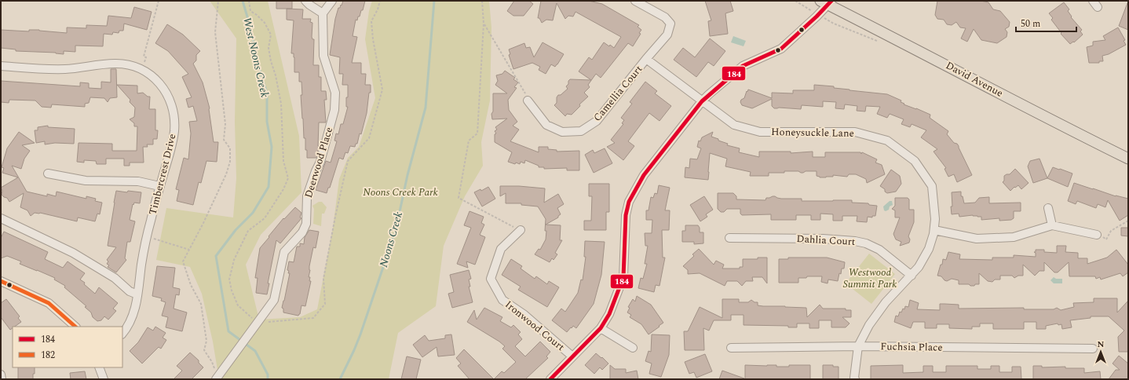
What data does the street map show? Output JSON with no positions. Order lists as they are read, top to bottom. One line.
{"streets":{"main road":["David Avenue"],"street":["Camellia Court","Honeysuckle Lane","Deerwood Place","Timbercrest Drive","Dahlia Court","Ironwood Court","Fuchsia Place"]},"crossings":[["Camellia Court","Honeysuckle Lane"],["Honeysuckle Lane","Dahlia Court"],["Honeysuckle Lane","Fuchsia Place"]],"water":["West Noons Creek","Noons Creek"],"parks":["Noons Creek Park","Westwood Summit Park"],"lines":["transit line 184","transit line 182"],"legend":["184","182"],"scale_bar":"50 m","north":"top"}
